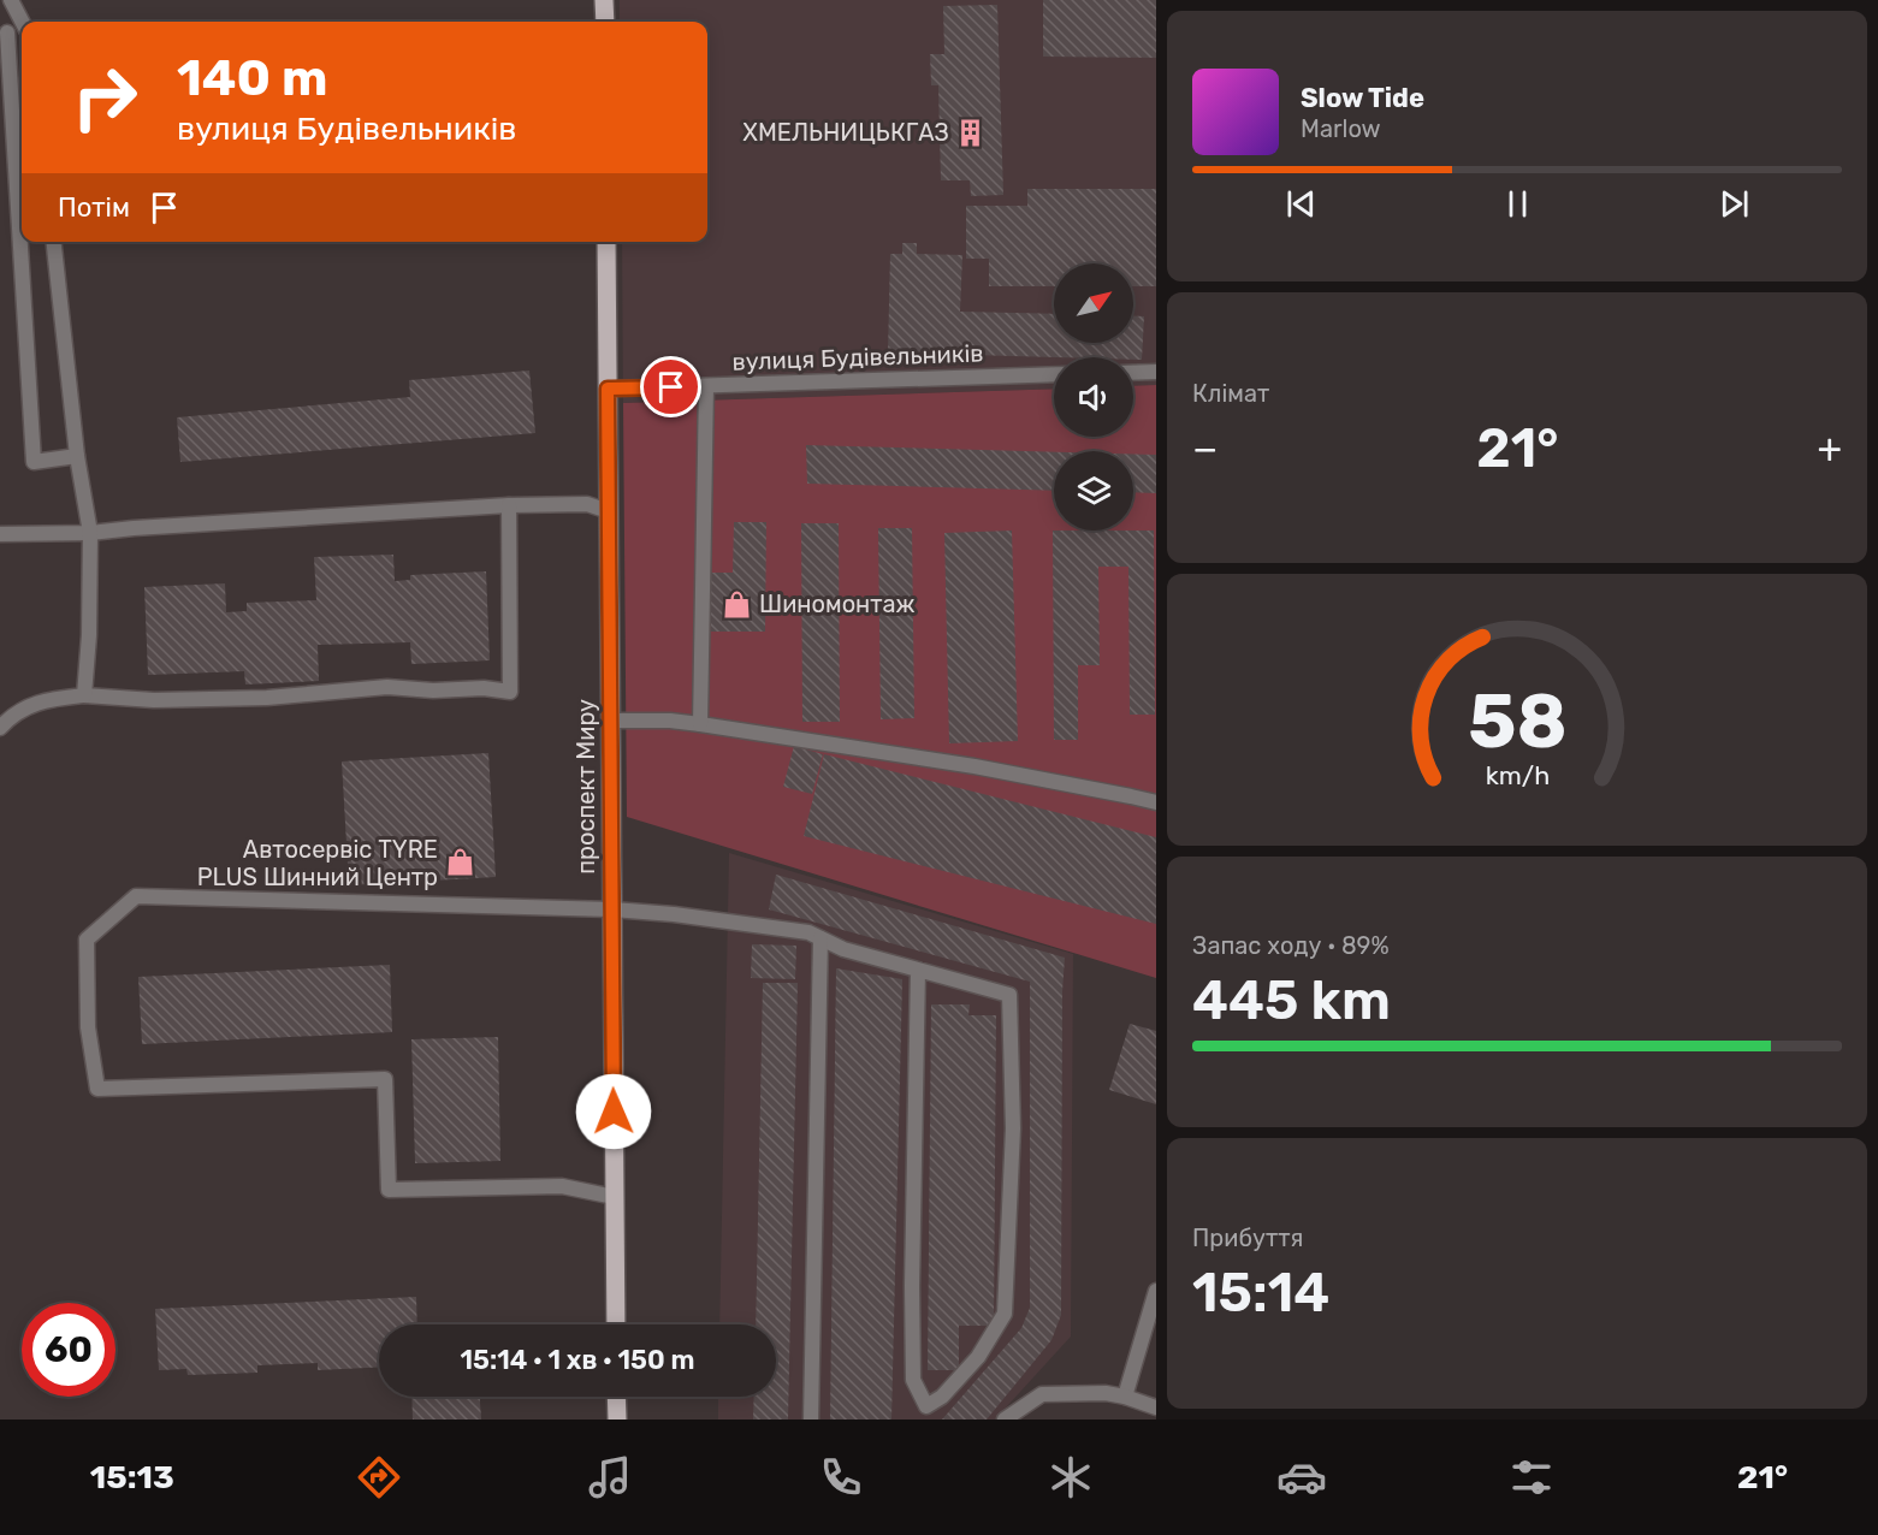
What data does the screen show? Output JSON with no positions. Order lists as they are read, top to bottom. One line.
{"streets":{"main road":["проспект Миру"],"street":["вулиця Будівельників"]},"crossings":[["вулиця Будівельників","проспект Миру"]],"places":{"building":["ХМЕЛЬНИЦЬКГАЗ"],"shop":["Шиномонтаж","Автосервіс TYRE PLUS Шинний Центр"]},"north":"top right","page":{"turn":["140 m","вулиця Будівельників"],"song":["Slow Tide","Marlow"],"then":"Потім","tile":["Клімат",["Запас ходу · 89%","445 km"],["Прибуття","15:14"]],"heat":["−","21°","+"],"limit":"60","trip":"15:14 · 1 хв · 150 m","tabs":["15:13","21°"],"gauge":["58","km/h"]}}
